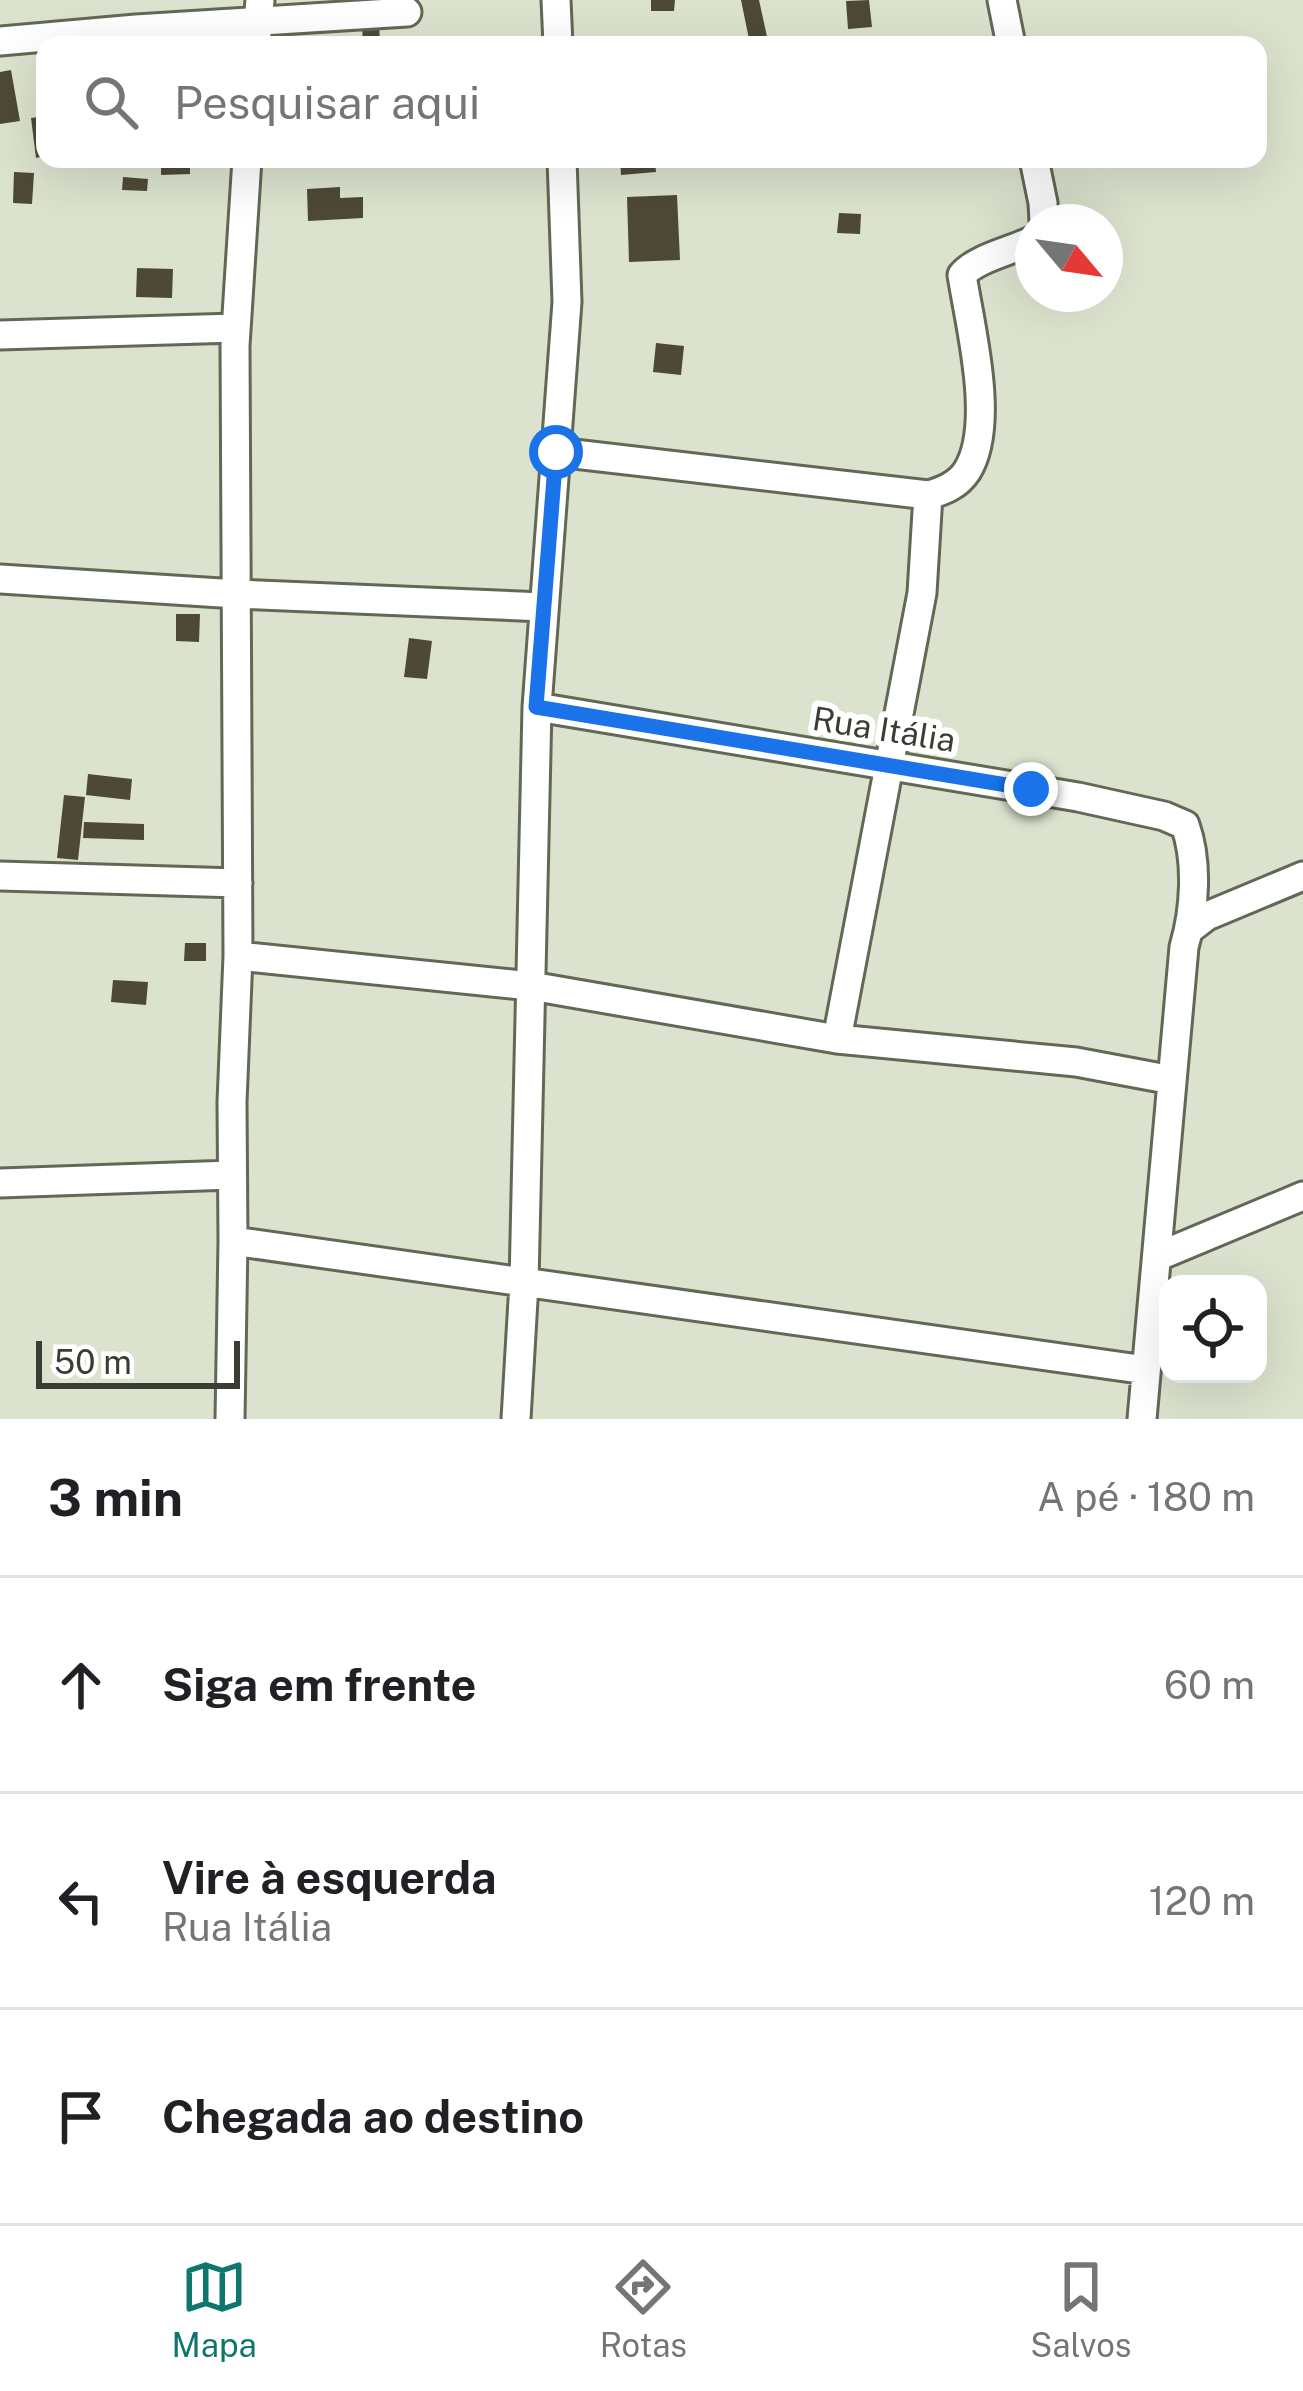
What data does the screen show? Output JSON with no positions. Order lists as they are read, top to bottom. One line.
{"streets":{"street":["Rua Itália"]},"scale_bar":"50 m","north":"bottom right","page":{"search":"Pesquisar aqui","scale":"50 m","heading":["3 min","A pé · 180 m"],"list":[["Siga em frente","60 m"],["Vire à esquerda","Rua Itália","120 m"],"Chegada ao destino"],"nav":["Mapa","Rotas","Salvos"]}}
